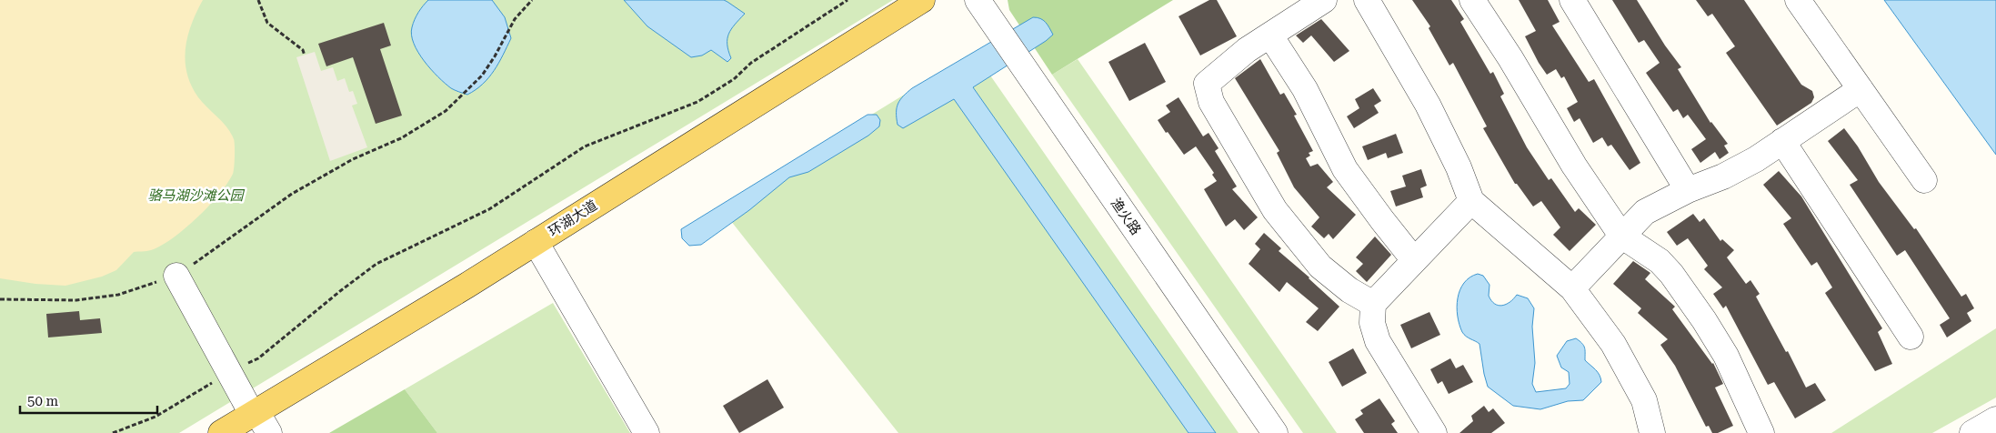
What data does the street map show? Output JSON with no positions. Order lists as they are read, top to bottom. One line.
{"streets":{"main road":["环湖大道"],"street":["渔火路"]},"parks":["骆马湖沙滩公园"],"scale_bar":"50 m"}
